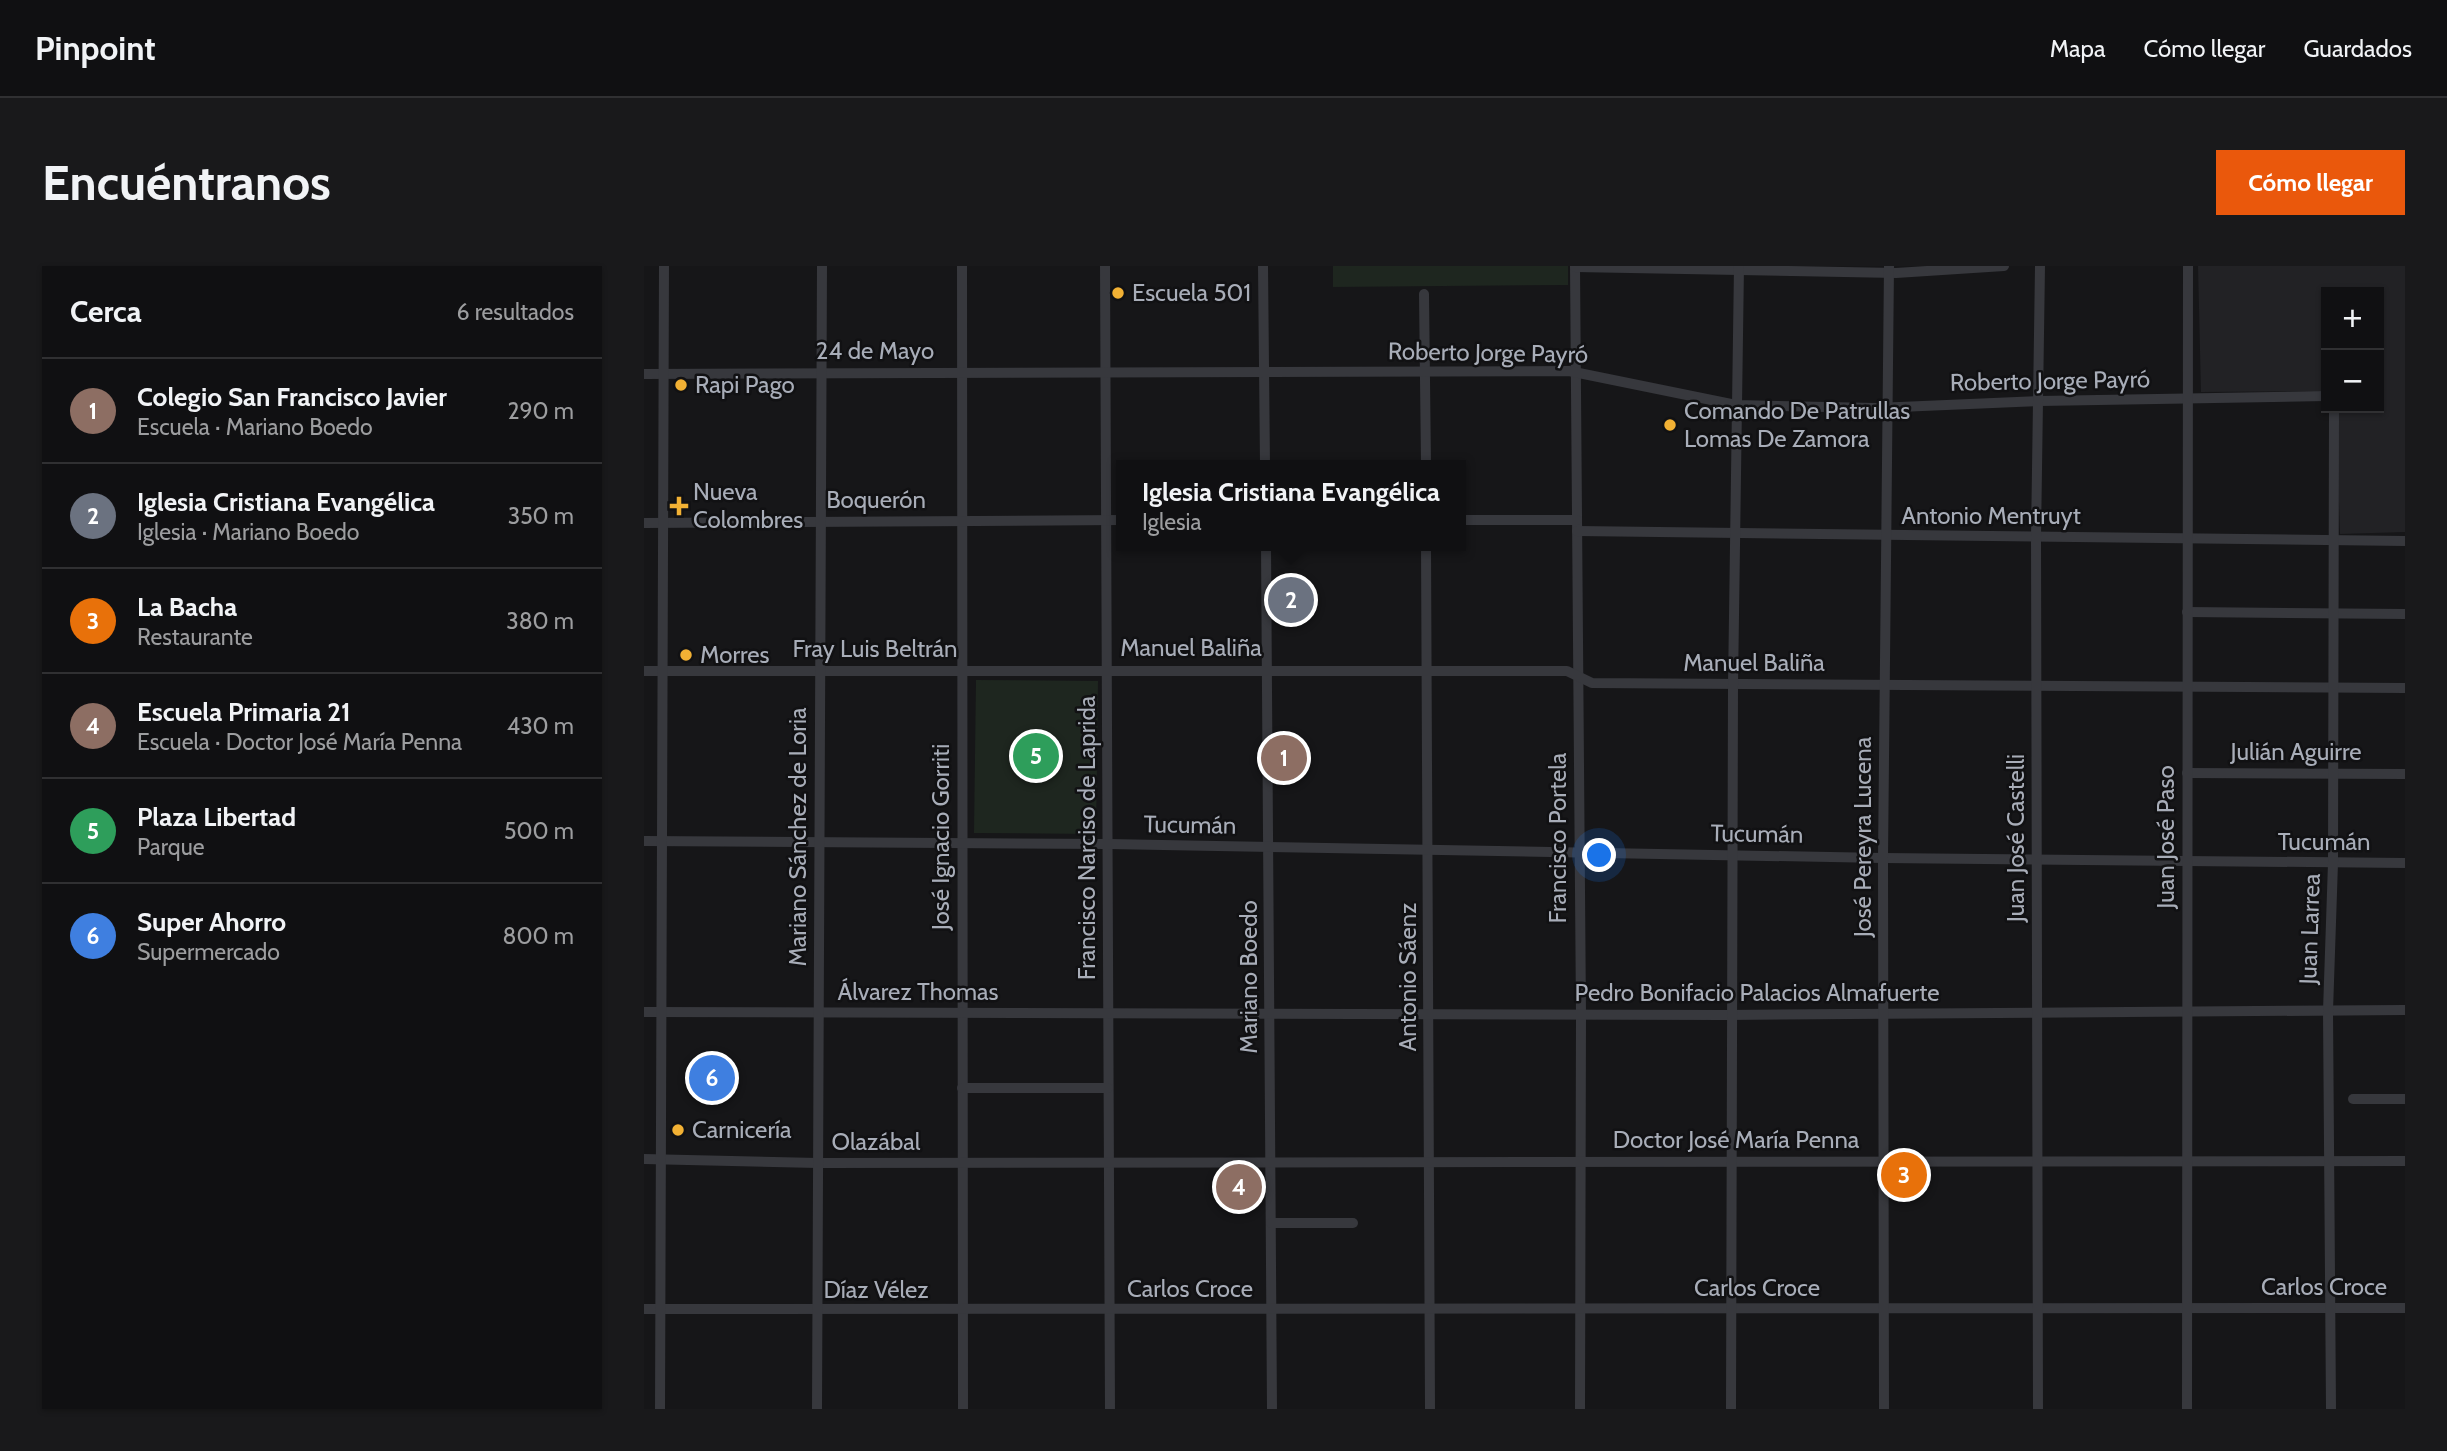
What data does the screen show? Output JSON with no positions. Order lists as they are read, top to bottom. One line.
{"streets":{"street":["24 de Mayo","Roberto Jorge Payró","Boquerón","Antonio Mentruyt","Manuel Baliña","Fray Luis Beltrán","Julián Aguirre","Tucumán","Mariano Sánchez de Loria","José Ignacio Gorriti","José Pereyra Lucena","Juan José Paso","Francisco Narciso de Laprida","Francisco Portela","Juan José Castelli","Juan Larrea","Mariano Boedo","Antonio Sáenz","Álvarez Thomas","Pedro Bonifacio Palacios Almafuerte","Doctor José María Penna","Olazábal","Carlos Croce","Díaz Vélez"]},"crossings":[["24 de Mayo","Roberto Jorge Payró"],["24 de Mayo","Mariano Sánchez de Loria"],["24 de Mayo","José Ignacio Gorriti"],["24 de Mayo","Francisco Narciso de Laprida"],["Roberto Jorge Payró","José Pereyra Lucena"],["Roberto Jorge Payró","Juan José Paso"],["Roberto Jorge Payró","Francisco Narciso de Laprida"],["Roberto Jorge Payró","Francisco Portela"],["Roberto Jorge Payró","Juan José Castelli"],["Boquerón","Mariano Sánchez de Loria"],["Boquerón","José Ignacio Gorriti"],["Boquerón","Francisco Narciso de Laprida"],["Antonio Mentruyt","José Pereyra Lucena"],["Antonio Mentruyt","Juan José Paso"],["Antonio Mentruyt","Francisco Portela"],["Antonio Mentruyt","Juan José Castelli"],["Antonio Mentruyt","Juan Larrea"],["Manuel Baliña","Fray Luis Beltrán"],["Manuel Baliña","José Pereyra Lucena"],["Manuel Baliña","Juan José Paso"],["Manuel Baliña","Francisco Narciso de Laprida"],["Manuel Baliña","Francisco Portela"],["Manuel Baliña","Juan José Castelli"],["Manuel Baliña","Juan Larrea"],["Manuel Baliña","Mariano Boedo"],["Manuel Baliña","Antonio Sáenz"],["Fray Luis Beltrán","Mariano Sánchez de Loria"],["Fray Luis Beltrán","José Ignacio Gorriti"],["Fray Luis Beltrán","Francisco Narciso de Laprida"],["Julián Aguirre","Juan José Paso"],["Julián Aguirre","Juan Larrea"],["Tucumán","Mariano Sánchez de Loria"],["Tucumán","José Ignacio Gorriti"],["Tucumán","José Pereyra Lucena"],["Tucumán","Juan José Paso"],["Tucumán","Francisco Narciso de Laprida"],["Tucumán","Francisco Portela"],["Tucumán","Juan José Castelli"],["Tucumán","Juan Larrea"],["Tucumán","Mariano Boedo"],["Tucumán","Antonio Sáenz"],["Mariano Sánchez de Loria","Álvarez Thomas"],["Mariano Sánchez de Loria","Olazábal"],["Mariano Sánchez de Loria","Díaz Vélez"],["José Ignacio Gorriti","Álvarez Thomas"],["José Ignacio Gorriti","Olazábal"],["José Ignacio Gorriti","Díaz Vélez"],["José Pereyra Lucena","Pedro Bonifacio Palacios Almafuerte"],["José Pereyra Lucena","Doctor José María Penna"],["José Pereyra Lucena","Carlos Croce"],["Juan José Paso","Pedro Bonifacio Palacios Almafuerte"],["Juan José Paso","Doctor José María Penna"],["Juan José Paso","Carlos Croce"],["Francisco Narciso de Laprida","Álvarez Thomas"],["Francisco Narciso de Laprida","Pedro Bonifacio Palacios Almafuerte"],["Francisco Narciso de Laprida","Doctor José María Penna"],["Francisco Narciso de Laprida","Olazábal"],["Francisco Narciso de Laprida","Carlos Croce"],["Francisco Narciso de Laprida","Díaz Vélez"],["Francisco Portela","Pedro Bonifacio Palacios Almafuerte"],["Francisco Portela","Doctor José María Penna"],["Francisco Portela","Carlos Croce"],["Juan José Castelli","Pedro Bonifacio Palacios Almafuerte"],["Juan José Castelli","Doctor José María Penna"],["Juan José Castelli","Carlos Croce"],["Juan Larrea","Pedro Bonifacio Palacios Almafuerte"],["Juan Larrea","Doctor José María Penna"],["Juan Larrea","Carlos Croce"],["Mariano Boedo","Pedro Bonifacio Palacios Almafuerte"],["Mariano Boedo","Doctor José María Penna"],["Mariano Boedo","Carlos Croce"],["Antonio Sáenz","Pedro Bonifacio Palacios Almafuerte"],["Antonio Sáenz","Doctor José María Penna"],["Antonio Sáenz","Carlos Croce"],["Álvarez Thomas","Pedro Bonifacio Palacios Almafuerte"],["Doctor José María Penna","Olazábal"],["Carlos Croce","Díaz Vélez"]],"places":{"other":["Escuela 501","Rapi Pago","Comando De Patrullas Lomas De Zamora","Morres","Carnicería"],"health":["Nueva Colombres"]},"page":{"header":"Pinpoint","nav":["Mapa","Cómo llegar","Guardados"],"buttons":"Cómo llegar","title":"Encuéntranos","heading":["Cerca","6 resultados"],"map_buttons":["+","−"],"list":[{"mark":"1","name":"Colegio San Francisco Javier","note":"Escuela · Mariano Boedo","value":"290 m"},{"mark":"2","name":"Iglesia Cristiana Evangélica","note":"Iglesia · Mariano Boedo","value":"350 m"},{"mark":"3","name":"La Bacha","note":"Restaurante","value":"380 m"},{"mark":"4","name":"Escuela Primaria 21","note":"Escuela · Doctor José María Penna","value":"430 m"},{"mark":"5","name":"Plaza Libertad","note":"Parque","value":"500 m"},{"mark":"6","name":"Super Ahorro","note":"Supermercado","value":"800 m"}],"popup":["Iglesia Cristiana Evangélica","Iglesia"],"pins":["2","5","1","6","3","4"]}}
